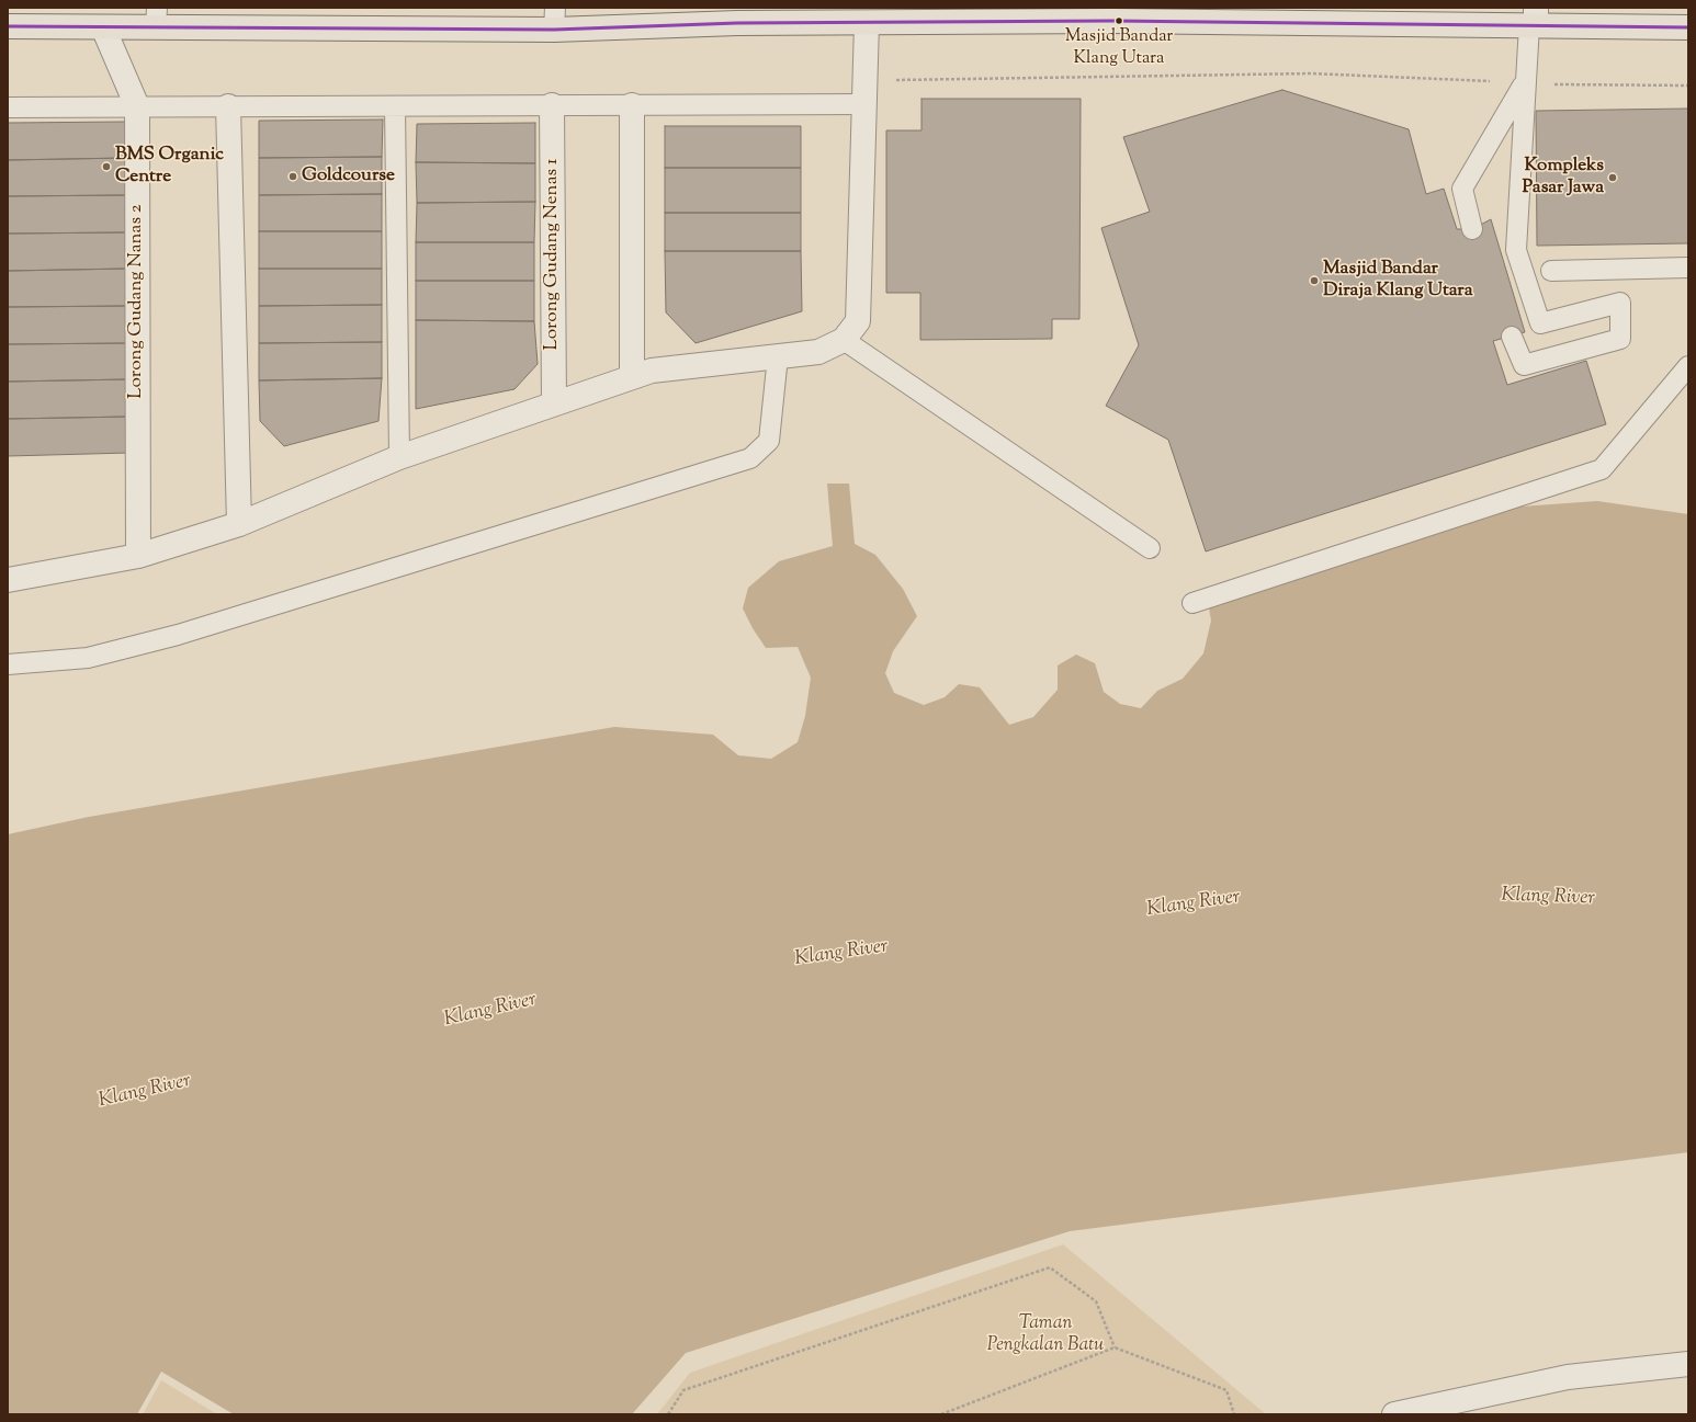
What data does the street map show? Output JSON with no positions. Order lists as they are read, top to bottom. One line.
{"streets":{"street":["Lorong Gudang Nenas 1","Lorong Gudang Nanas 2"]},"water":["Klang River"],"parks":["Taman Pengkalan Batu"],"places":["Masjid Bandar Klang Utara","BMS Organic Centre","Goldcourse","Kompleks Pasar Jawa","Masjid Bandar Diraja Klang Utara"]}
